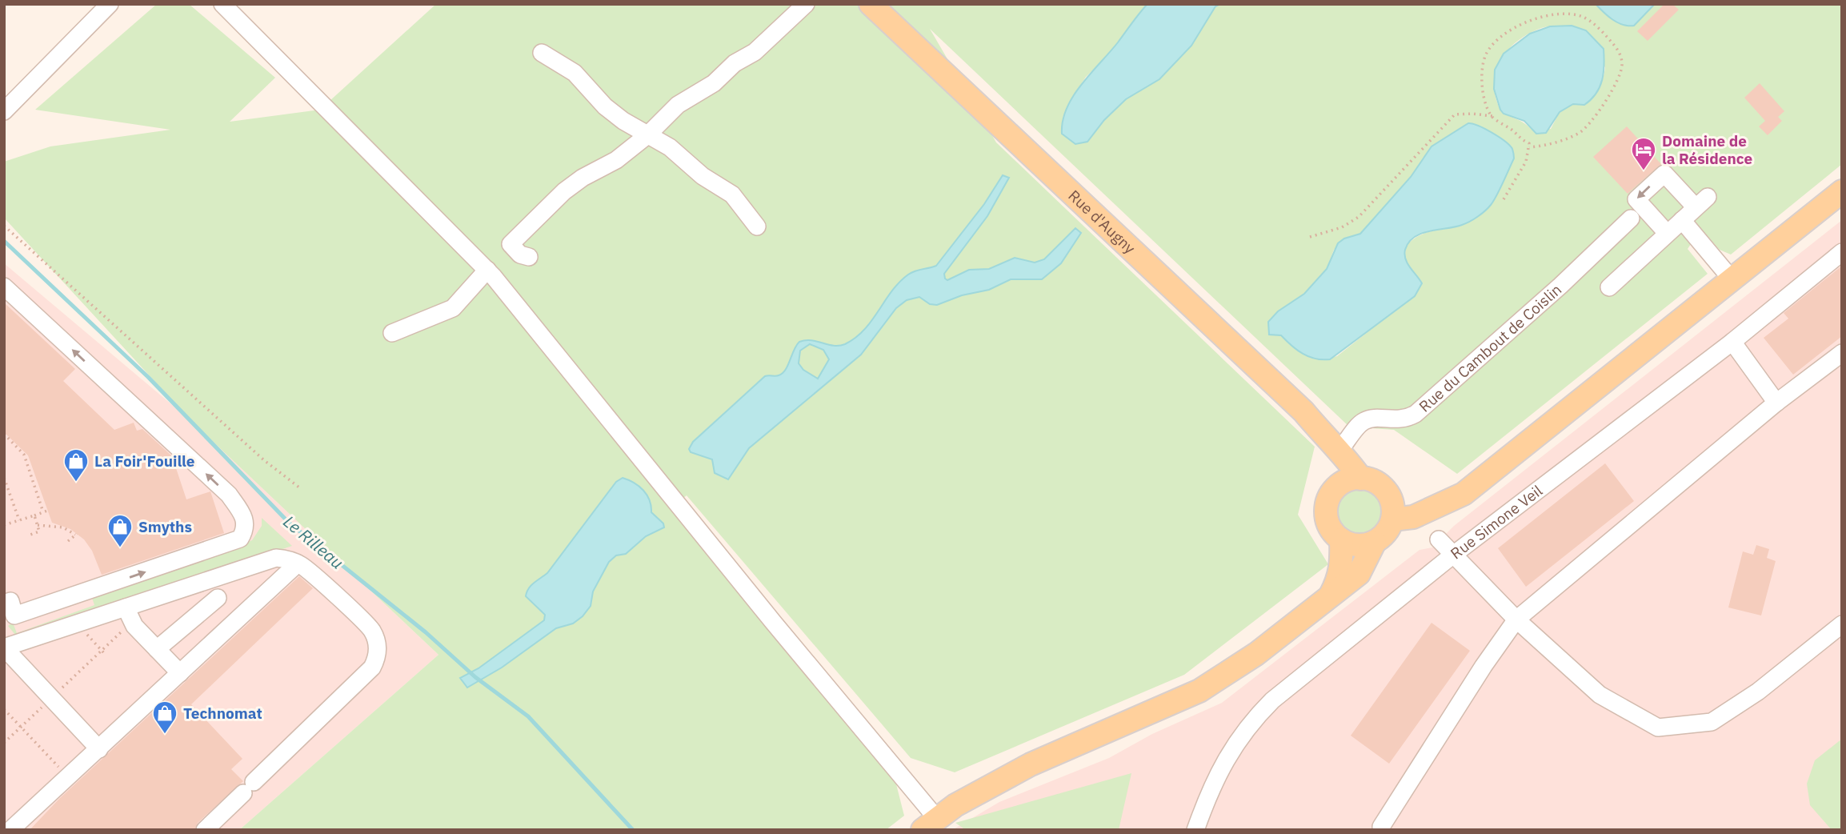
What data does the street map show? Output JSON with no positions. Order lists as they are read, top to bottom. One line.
{"streets":{"main road":["Rue d'Augny"],"street":["Rue du Cambout de Coislin","Rue Simone Veil"]},"crossings":[["Rue d'Augny","Rue du Cambout de Coislin"]],"water":["Le Rilleau"],"places":{"hotel":["Domaine de la Résidence"],"shop":["La Foir'Fouille","Smyths","Technomat"]}}
